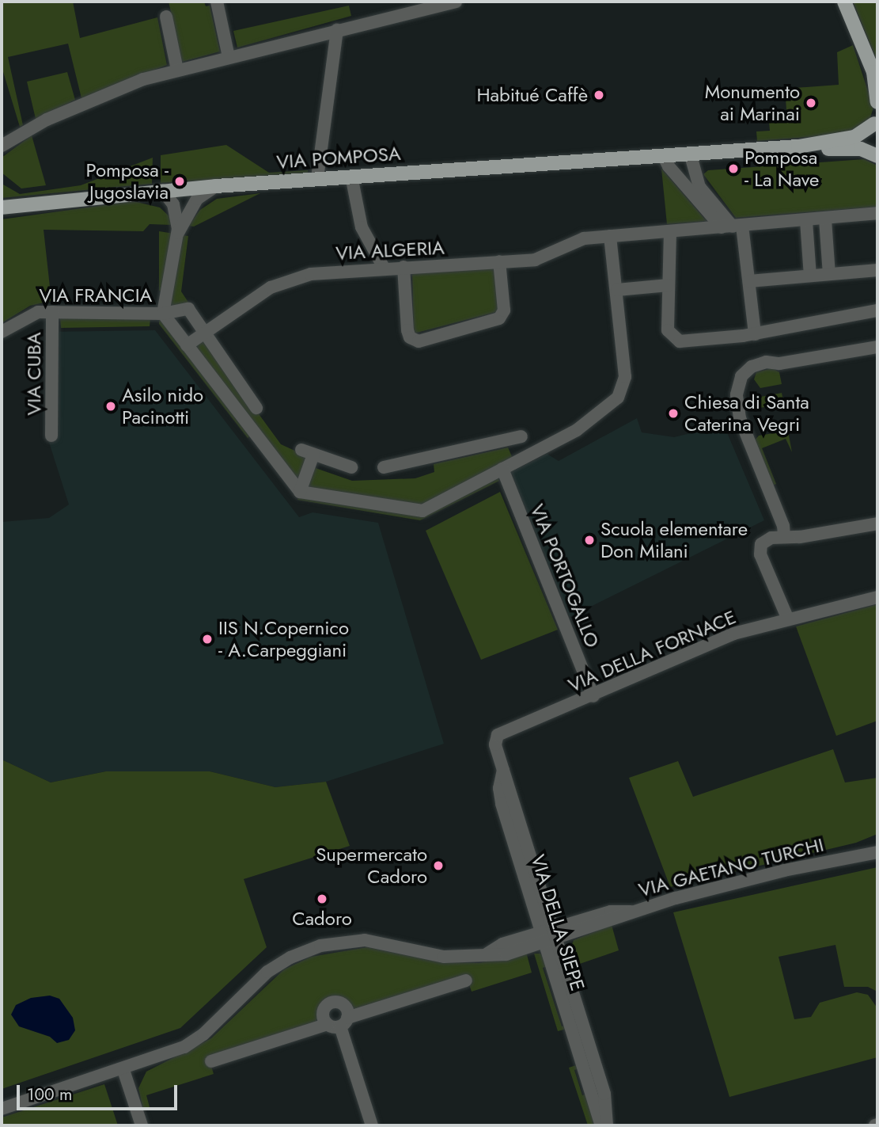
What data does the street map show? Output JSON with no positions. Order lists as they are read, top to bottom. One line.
{"streets":{"main road":["VIA POMPOSA"],"street":["VIA ALGERIA","VIA FRANCIA","VIA CUBA","VIA PORTOGALLO","VIA DELLA FORNACE","VIA GAETANO TURCHI","VIA DELLA SIEPE"]},"crossings":[["VIA ALGERIA","VIA FRANCIA"],["VIA FRANCIA","VIA CUBA"],["VIA PORTOGALLO","VIA DELLA FORNACE"],["VIA DELLA FORNACE","VIA DELLA SIEPE"],["VIA GAETANO TURCHI","VIA DELLA SIEPE"]],"places":["Habitué Caffè","Monumento ai Marinai","Pomposa - La Nave","Pomposa - Jugoslavia","Asilo nido Pacinotti","Chiesa di Santa Caterina Vegri","Scuola elementare Don Milani","IIS N.Copernico - A.Carpeggiani","Supermercato Cadoro","Cadoro"],"scale_bar":"100 m"}
